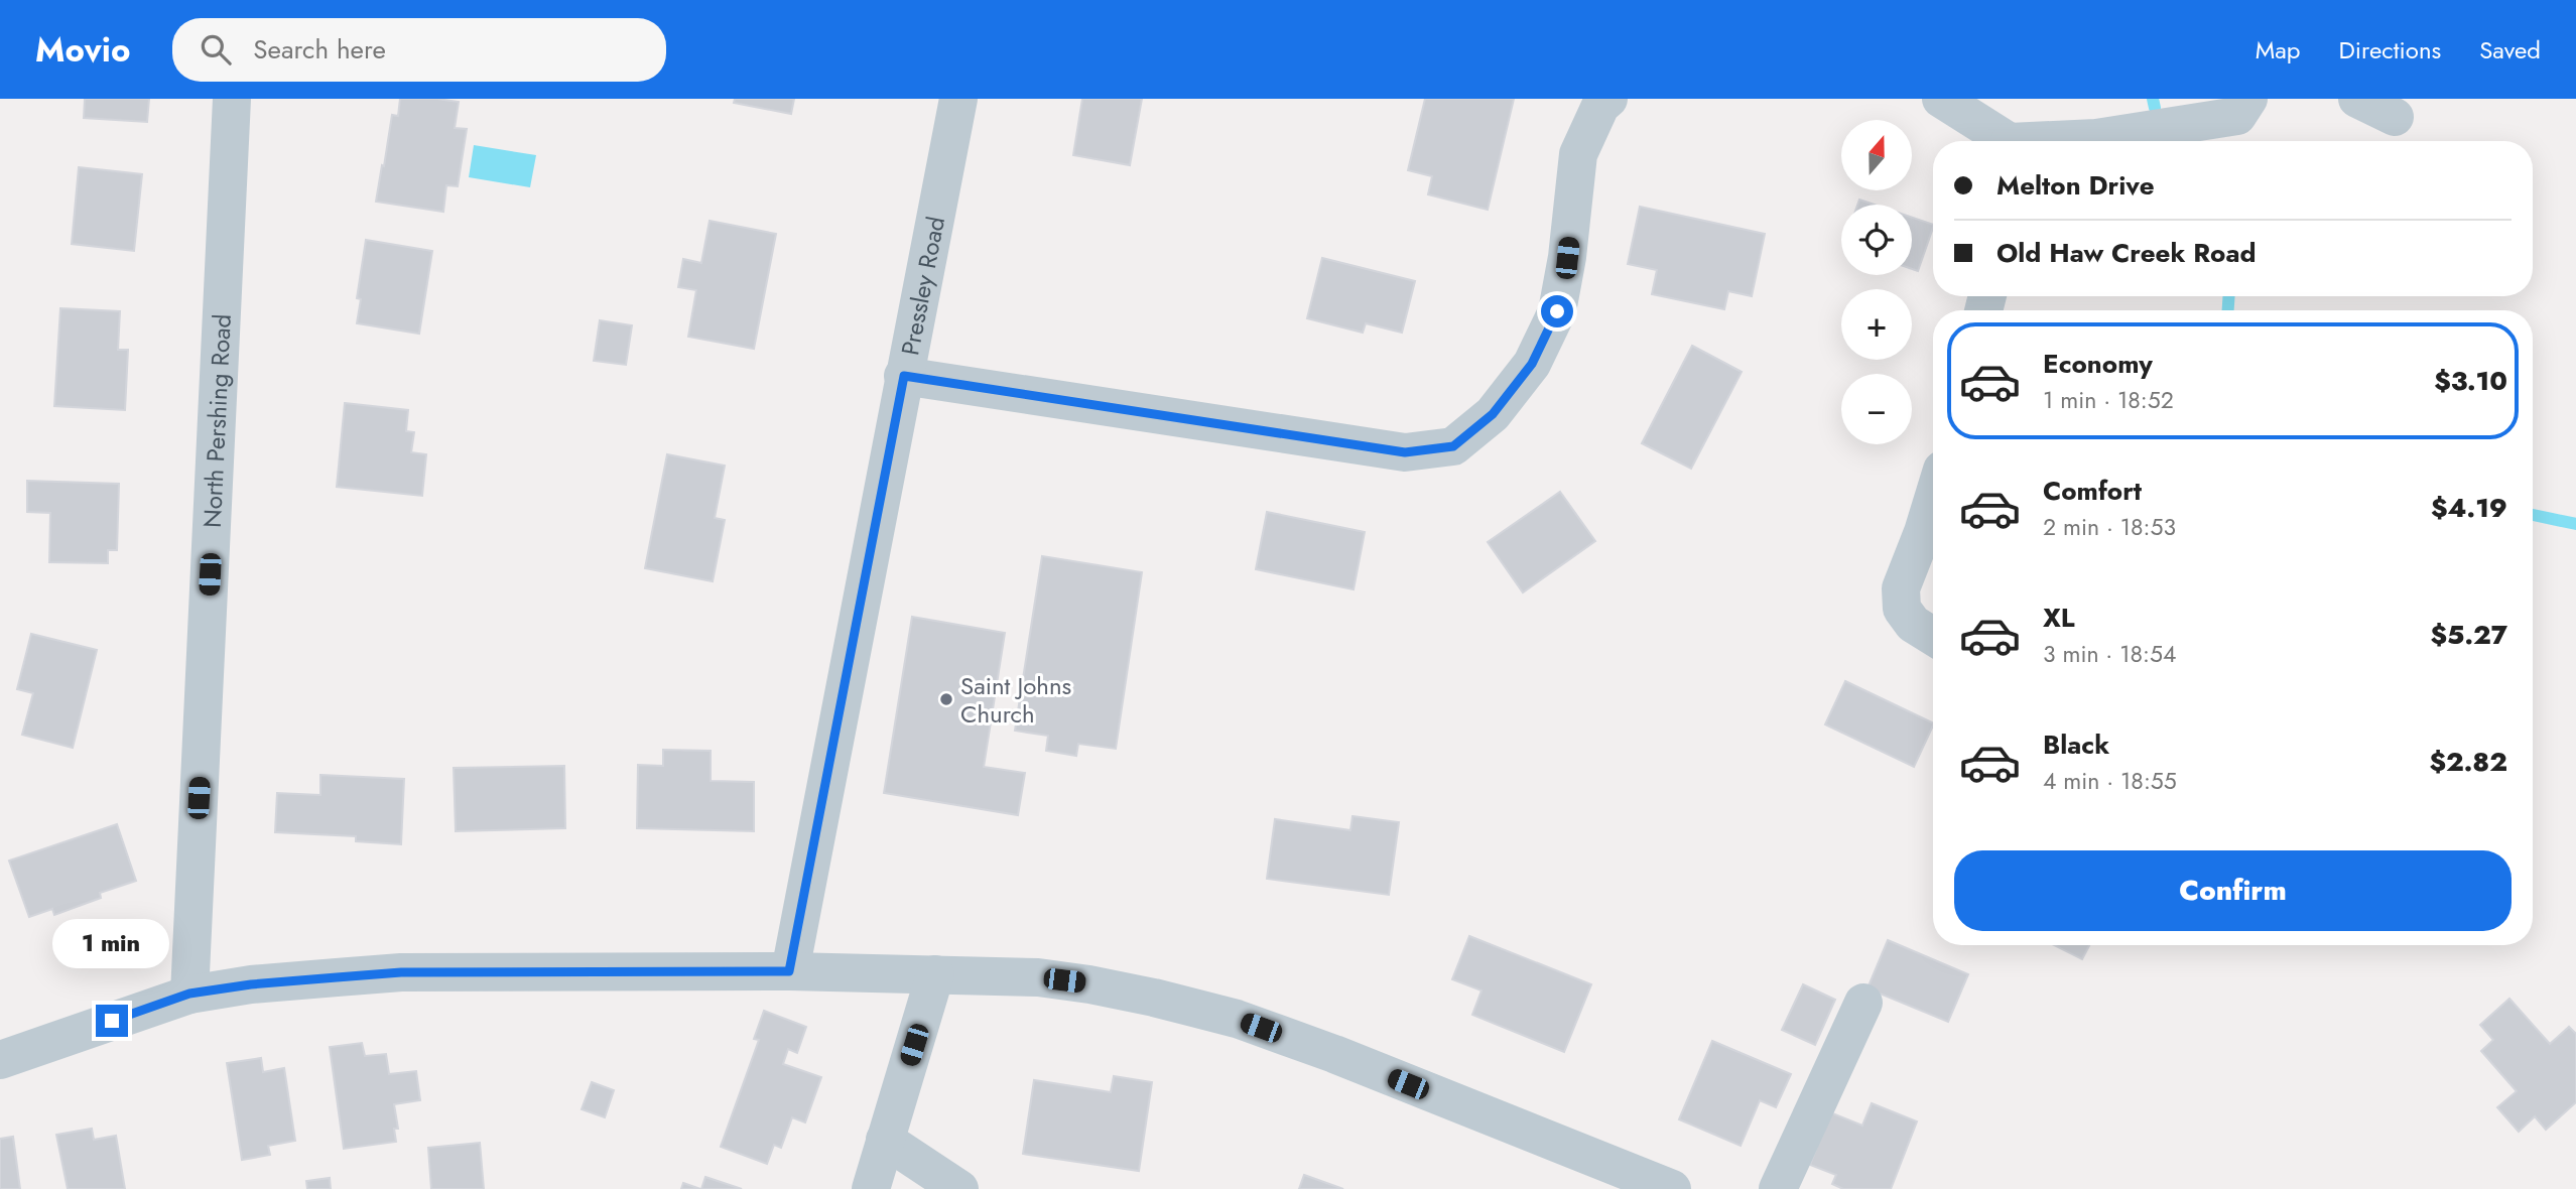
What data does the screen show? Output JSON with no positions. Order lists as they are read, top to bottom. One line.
{"streets":{"street":["Pressley Road","North Pershing Road"]},"places":["Saint Johns Church"],"north":"top","page":{"header":"Movio","search":"Search here","nav":["Map","Directions","Saved"],"map_buttons":["+","−"],"banner":["Melton Drive","Old Haw Creek Road"],"list":[{"name":"Economy","note":"1 min · 18:52","value":"$3.10"},{"name":"Comfort","note":"2 min · 18:53","value":"$4.19"},{"name":"XL","note":"3 min · 18:54","value":"$5.27"},{"name":"Black","note":"4 min · 18:55","value":"$2.82"}],"buttons":"Confirm","bubble":"1 min"}}
